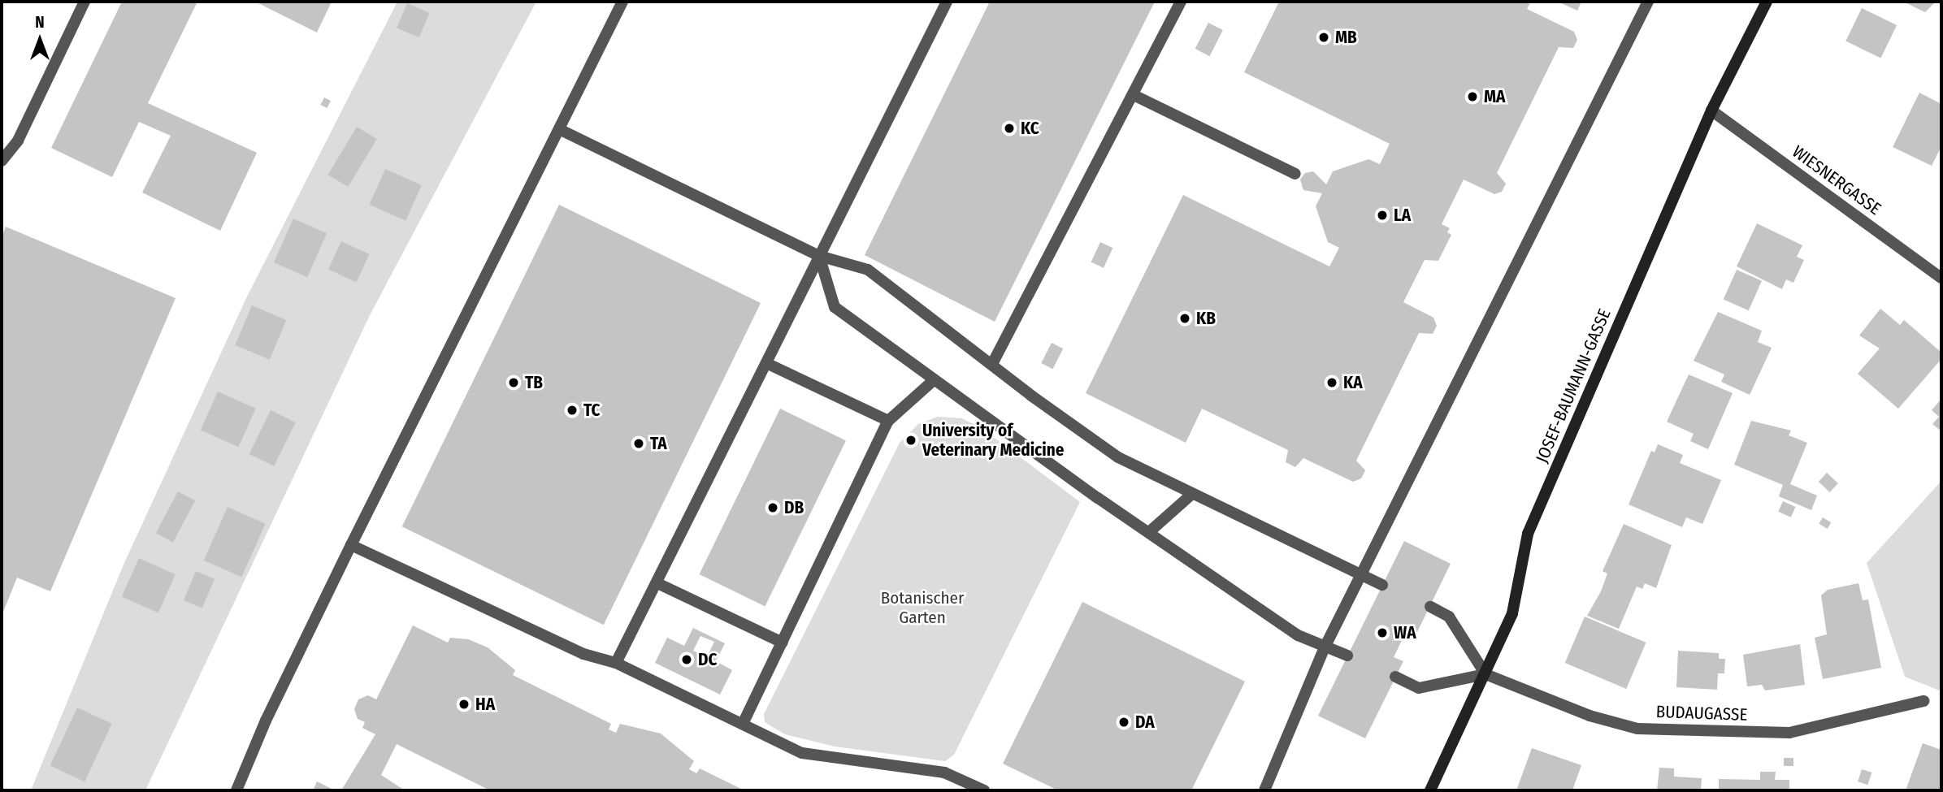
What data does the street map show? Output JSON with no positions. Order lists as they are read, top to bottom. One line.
{"streets":{"street":["WIESNERGASSE","JOSEF-BAUMANN-GASSE","BUDAUGASSE"]},"crossings":[["WIESNERGASSE","JOSEF-BAUMANN-GASSE"],["JOSEF-BAUMANN-GASSE","BUDAUGASSE"]],"parks":["Botanischer Garten"],"places":["MB","MA","KC","LA","KB","TB","KA","TC","University of Veterinary Medicine","TA","DB","WA","DC","HA","DA"],"north":"top"}
